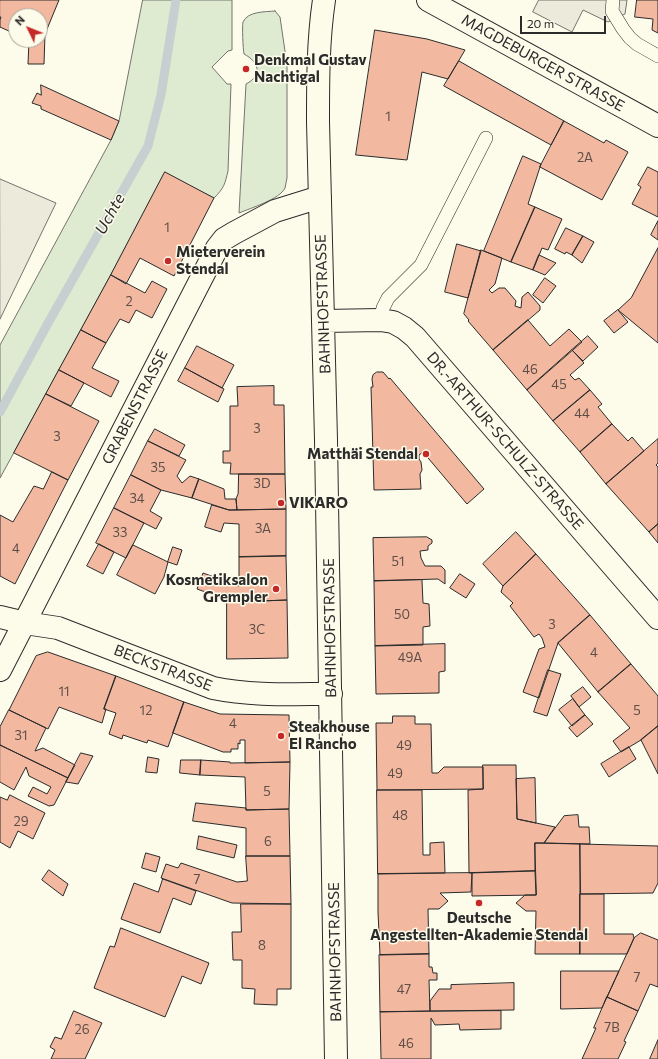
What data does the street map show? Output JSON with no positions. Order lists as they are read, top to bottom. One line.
{"streets":{"street":["MAGDEBURGER STRASSE","BAHNHOFSTRASSE","GRABENSTRASSE","DR.-ARTHUR-SCHULZ-STRASSE","BECKSTRASSE"]},"crossings":[["BAHNHOFSTRASSE","GRABENSTRASSE"],["BAHNHOFSTRASSE","DR.-ARTHUR-SCHULZ-STRASSE"],["BAHNHOFSTRASSE","BECKSTRASSE"],["GRABENSTRASSE","BECKSTRASSE"]],"water":["Uchte"],"places":["Denkmal Gustav Nachtigal","Mieterverein Stendal","Matthäi Stendal","VIKARO","Kosmetiksalon Grempler","Steakhouse El Rancho","Deutsche Angestellten-Akademie Stendal"],"house_numbers":["1","2A","1","2","46","45","44","3","3","35","3D","34","3A","33","4","51","50","3","3C","4","49A","11","12","5","4","31","49","49","5","48","29","6","7","8","7","47","7B","26","46"],"scale_bar":"20 m","north":"top left"}
